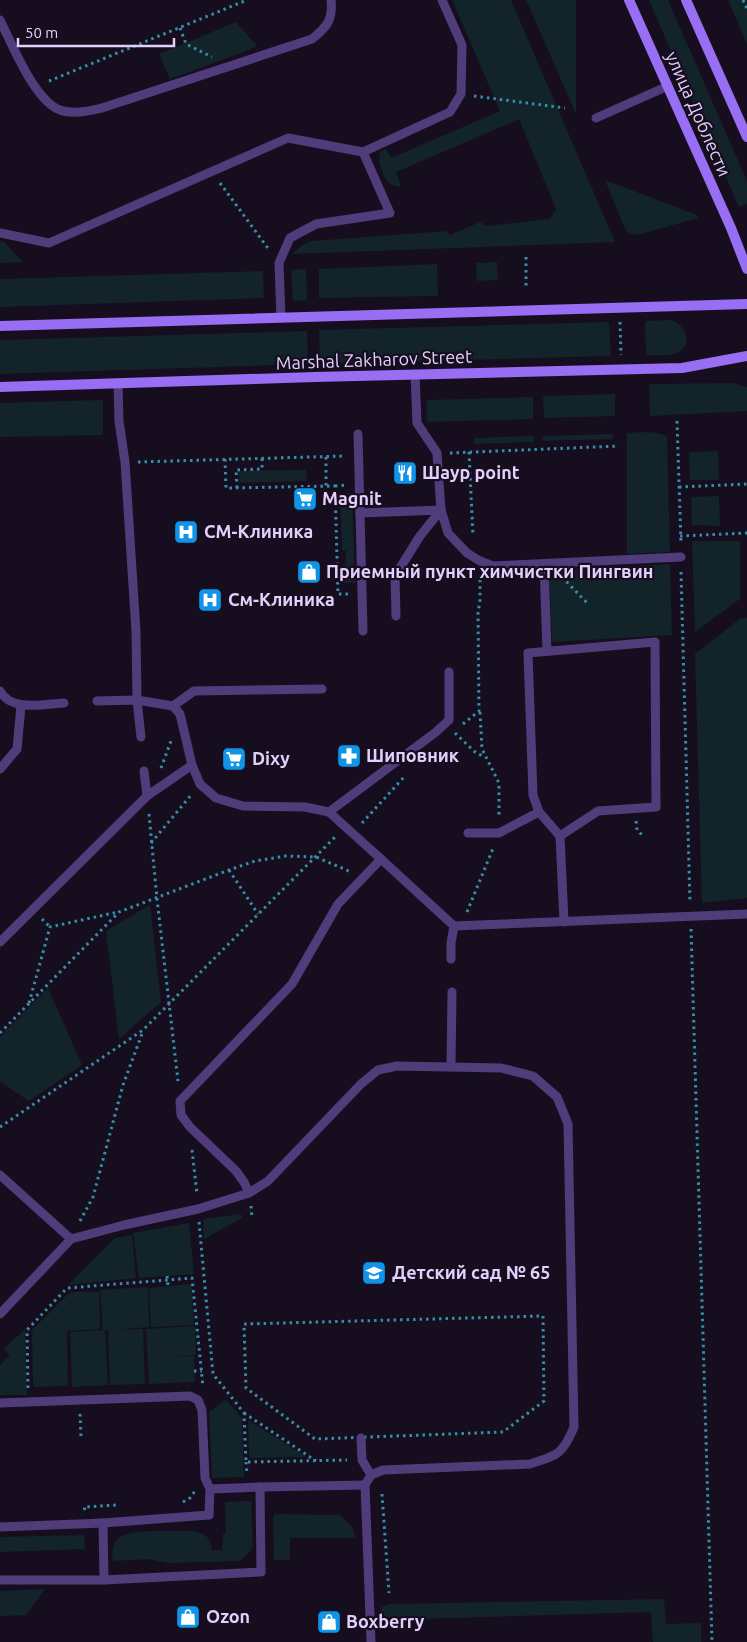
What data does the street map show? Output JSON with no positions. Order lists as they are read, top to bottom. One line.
{"streets":{"street":["улица Доблести","Marshal Zakharov Street"]},"places":{"restaurant":["Шаур point"],"supermarket":["Magnit","Dixy"],"hospital":["СМ-Клиника","См-Клиника"],"shop":["Приемный пункт химчистки Пингвин","Ozon","Boxberry"],"pharmacy":["Шиповник"],"school or university":["Детский сад № 65"]},"scale_bar":"50 m"}
